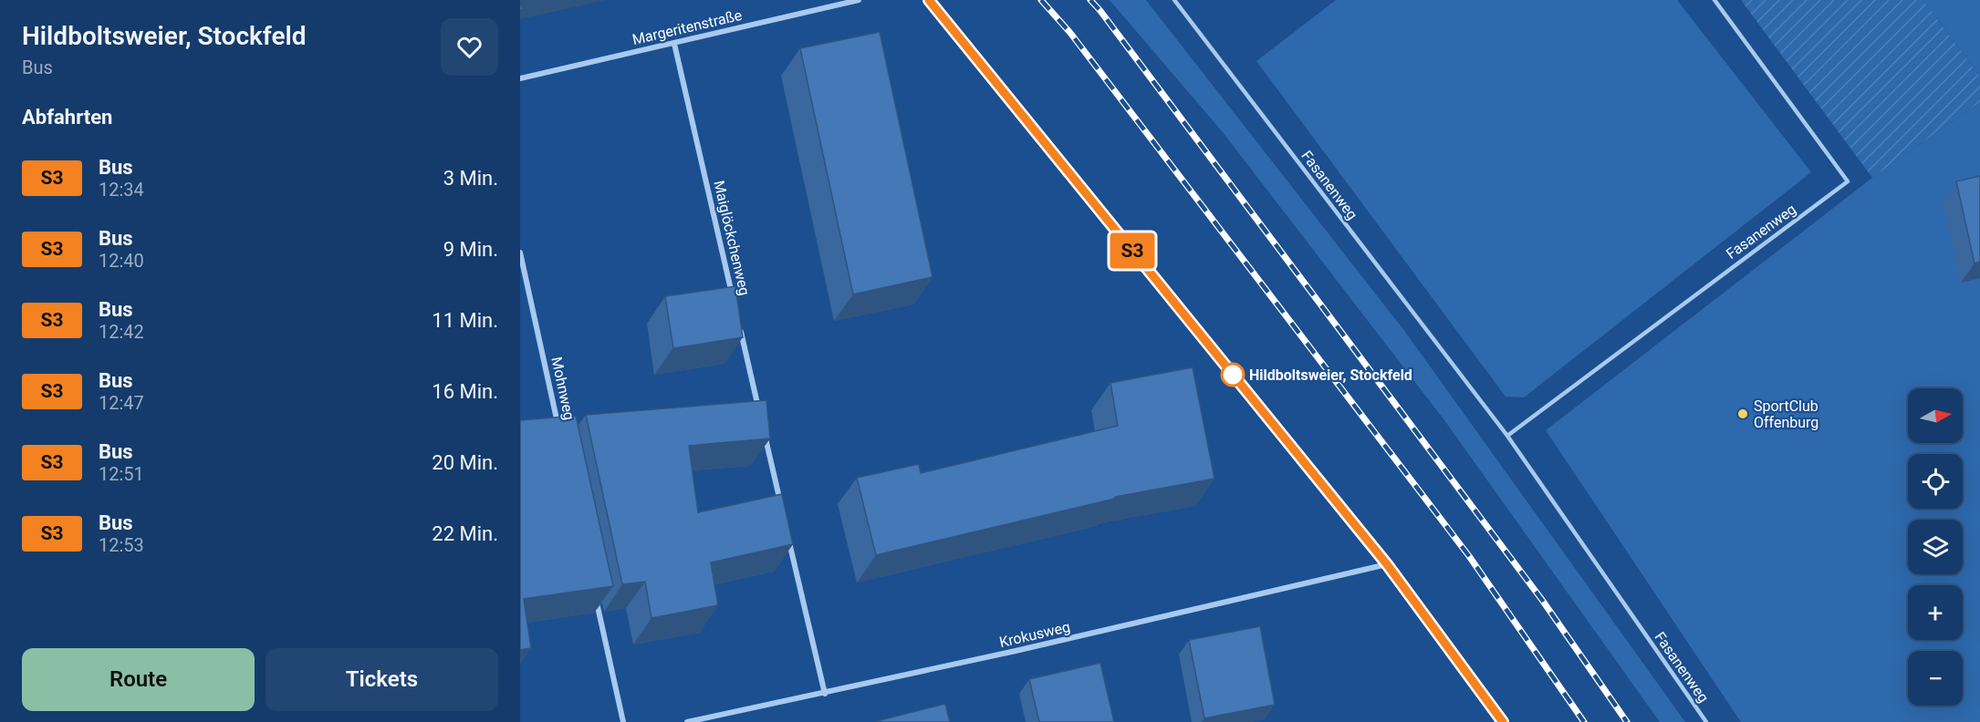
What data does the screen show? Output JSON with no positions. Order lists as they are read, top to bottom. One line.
{"streets":{"street":["Margeritenstraße","Maiglöckchenweg","Mohnweg","Krokusweg"],"lane":["Fasanenweg"]},"crossings":[["Margeritenstraße","Maiglöckchenweg"]],"places":["Hildboltsweier, Stockfeld","SportClub Offenburg"],"lines":["bus line S3"],"north":"right","page":{"heading":[["Hildboltsweier, Stockfeld","Bus"],"Abfahrten"],"on_map":"S3","list":[{"mark":"S3","name":"Bus","note":"12:34","value":"3 Min."},{"mark":"S3","name":"Bus","note":"12:40","value":"9 Min."},{"mark":"S3","name":"Bus","note":"12:42","value":"11 Min."},{"mark":"S3","name":"Bus","note":"12:47","value":"16 Min."},{"mark":"S3","name":"Bus","note":"12:51","value":"20 Min."},{"mark":"S3","name":"Bus","note":"12:53","value":"22 Min."}],"map_buttons":["+","−"],"buttons":["Route","Tickets"]}}
